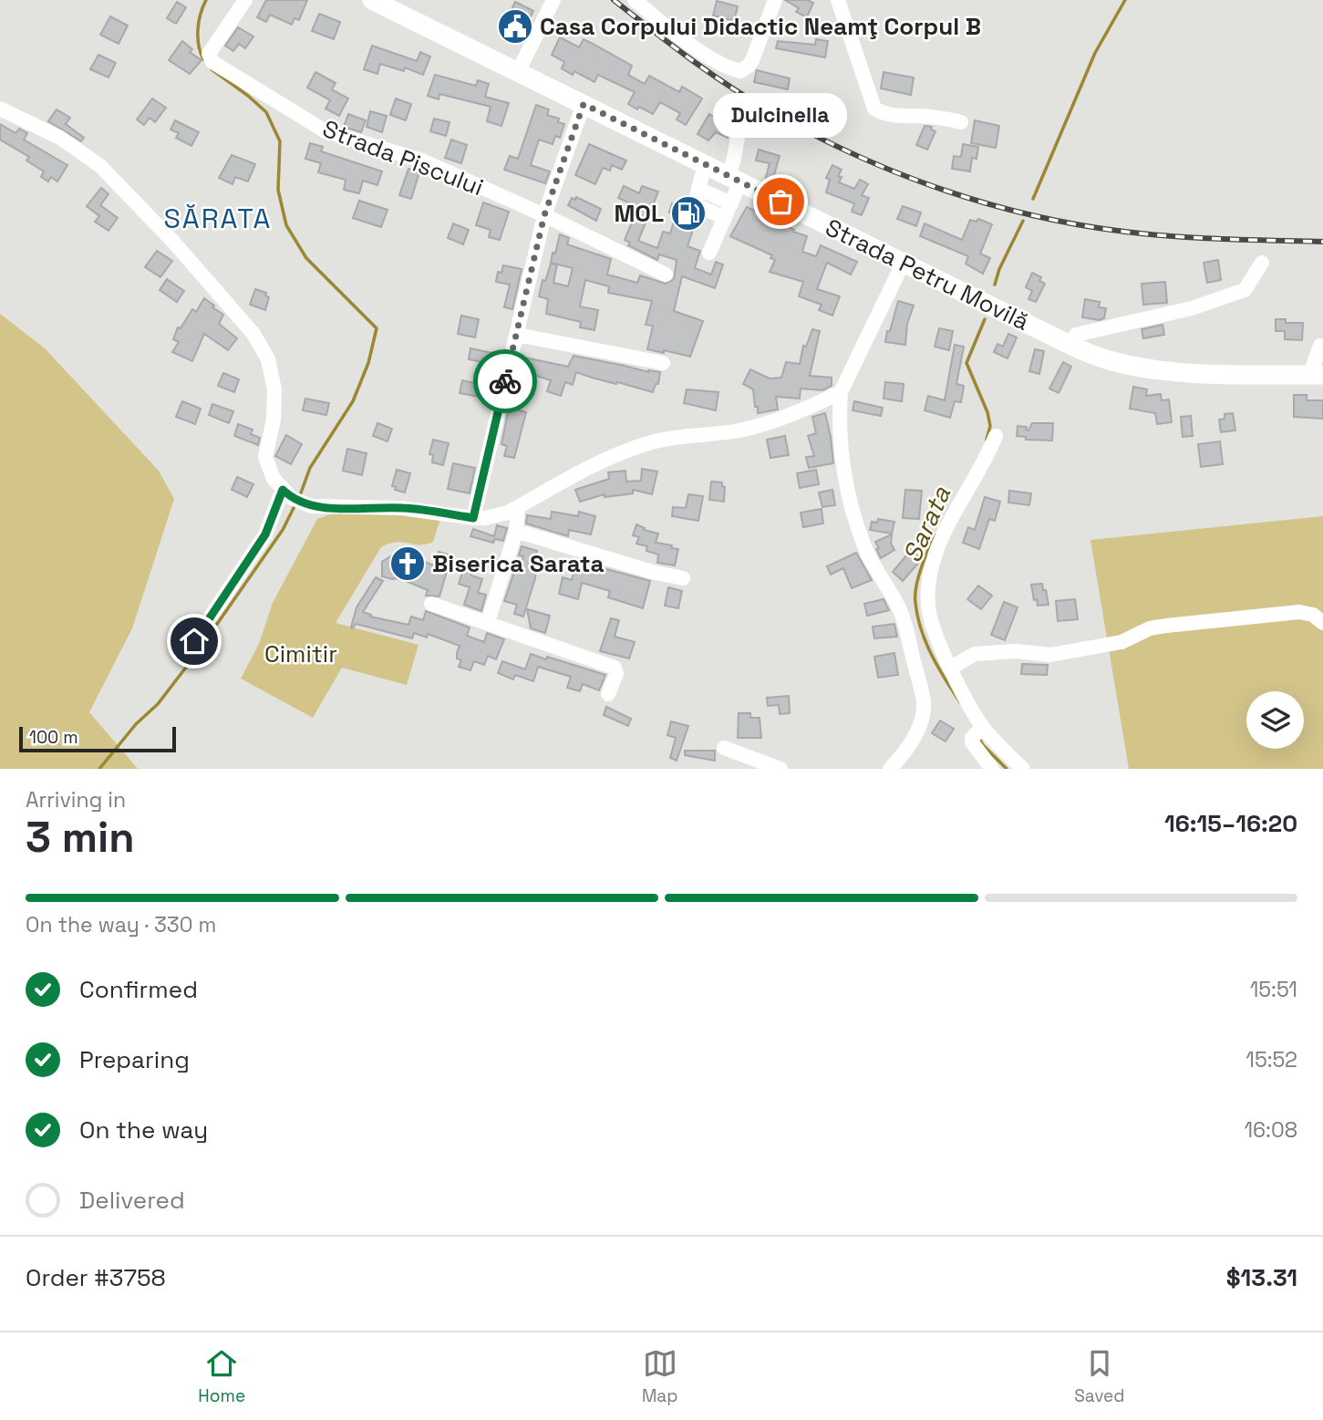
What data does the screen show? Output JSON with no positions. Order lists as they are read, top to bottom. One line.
{"streets":{"main road":["Strada Petru Movilă"],"street":["Strada Piscului"]},"districts":["SĂRATA"],"water":["Sarata"],"parks":["Cimitir"],"places":{"public building":["Casa Corpului Didactic Neamţ Corpul B"],"other":["Dulcinella"],"fuel station":["MOL"],"church":["Biserica Sarata"]},"scale_bar":"100 m","page":{"bubble":"Dulcinella","scale":"100 m","heading":["3 min","Arriving in","16:15–16:20"],"panel":["Order #3758","$13.31"],"bar":"On the way · 330 m","list":[["Confirmed","15:51"],["Preparing","15:52"],["On the way","16:08"],"Delivered"],"tabs":["Home","Map","Saved"]}}
